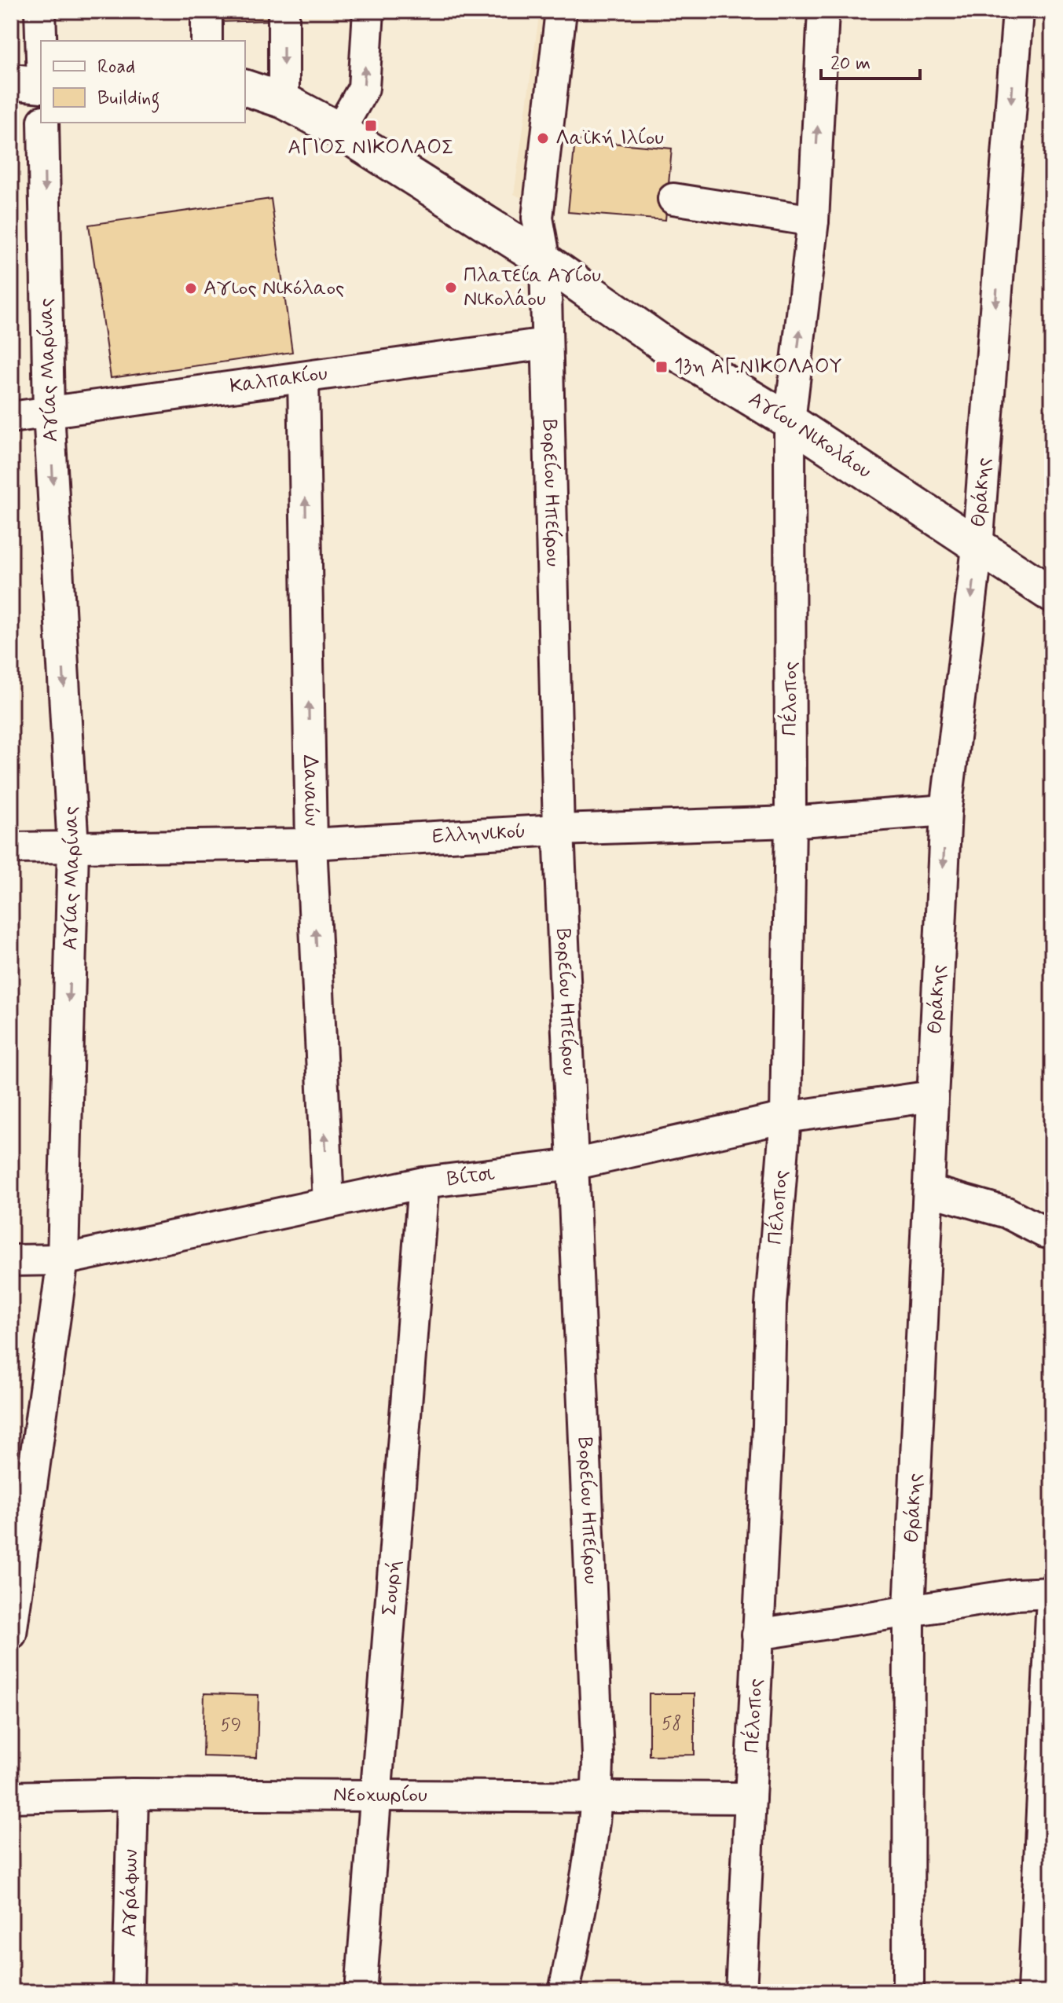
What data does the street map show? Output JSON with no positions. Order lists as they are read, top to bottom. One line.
{"streets":{"street":["Αγίας Μαρίνας","Καλπακίου","Αγίου Νικολάου","Θράκης","Βορείου Ηπείρου","Πέλοπος","Δαναών","Ελληνικού","Βίτσι","Σουρή","Νεοχωρίου","Αγράφων"]},"crossings":[["Αγίας Μαρίνας","Καλπακίου"],["Αγίας Μαρίνας","Ελληνικού"],["Αγίας Μαρίνας","Βίτσι"],["Καλπακίου","Βορείου Ηπείρου"],["Καλπακίου","Δαναών"],["Αγίου Νικολάου","Θράκης"],["Αγίου Νικολάου","Βορείου Ηπείρου"],["Αγίου Νικολάου","Πέλοπος"],["Θράκης","Ελληνικού"],["Θράκης","Βίτσι"],["Βορείου Ηπείρου","Ελληνικού"],["Βορείου Ηπείρου","Βίτσι"],["Βορείου Ηπείρου","Νεοχωρίου"],["Πέλοπος","Ελληνικού"],["Πέλοπος","Βίτσι"],["Πέλοπος","Νεοχωρίου"],["Δαναών","Ελληνικού"],["Δαναών","Βίτσι"],["Βίτσι","Σουρή"],["Σουρή","Νεοχωρίου"],["Νεοχωρίου","Αγράφων"]],"one_way":["Αγίας Μαρίνας","Θράκης","Δαναών"],"places":{"transit":["ΑΓΙΟΣ ΝΙΚΟΛΑΟΣ","13η ΑΓ.ΝΙΚΟΛΑΟΥ"],"other":["Λαϊκή Ιλίου","Πλατεία Αγίου Νικολάου","Αγιος Νικόλαος"]},"house_numbers":["58","59"],"legend":["Road","Building"],"scale_bar":"20 m"}
